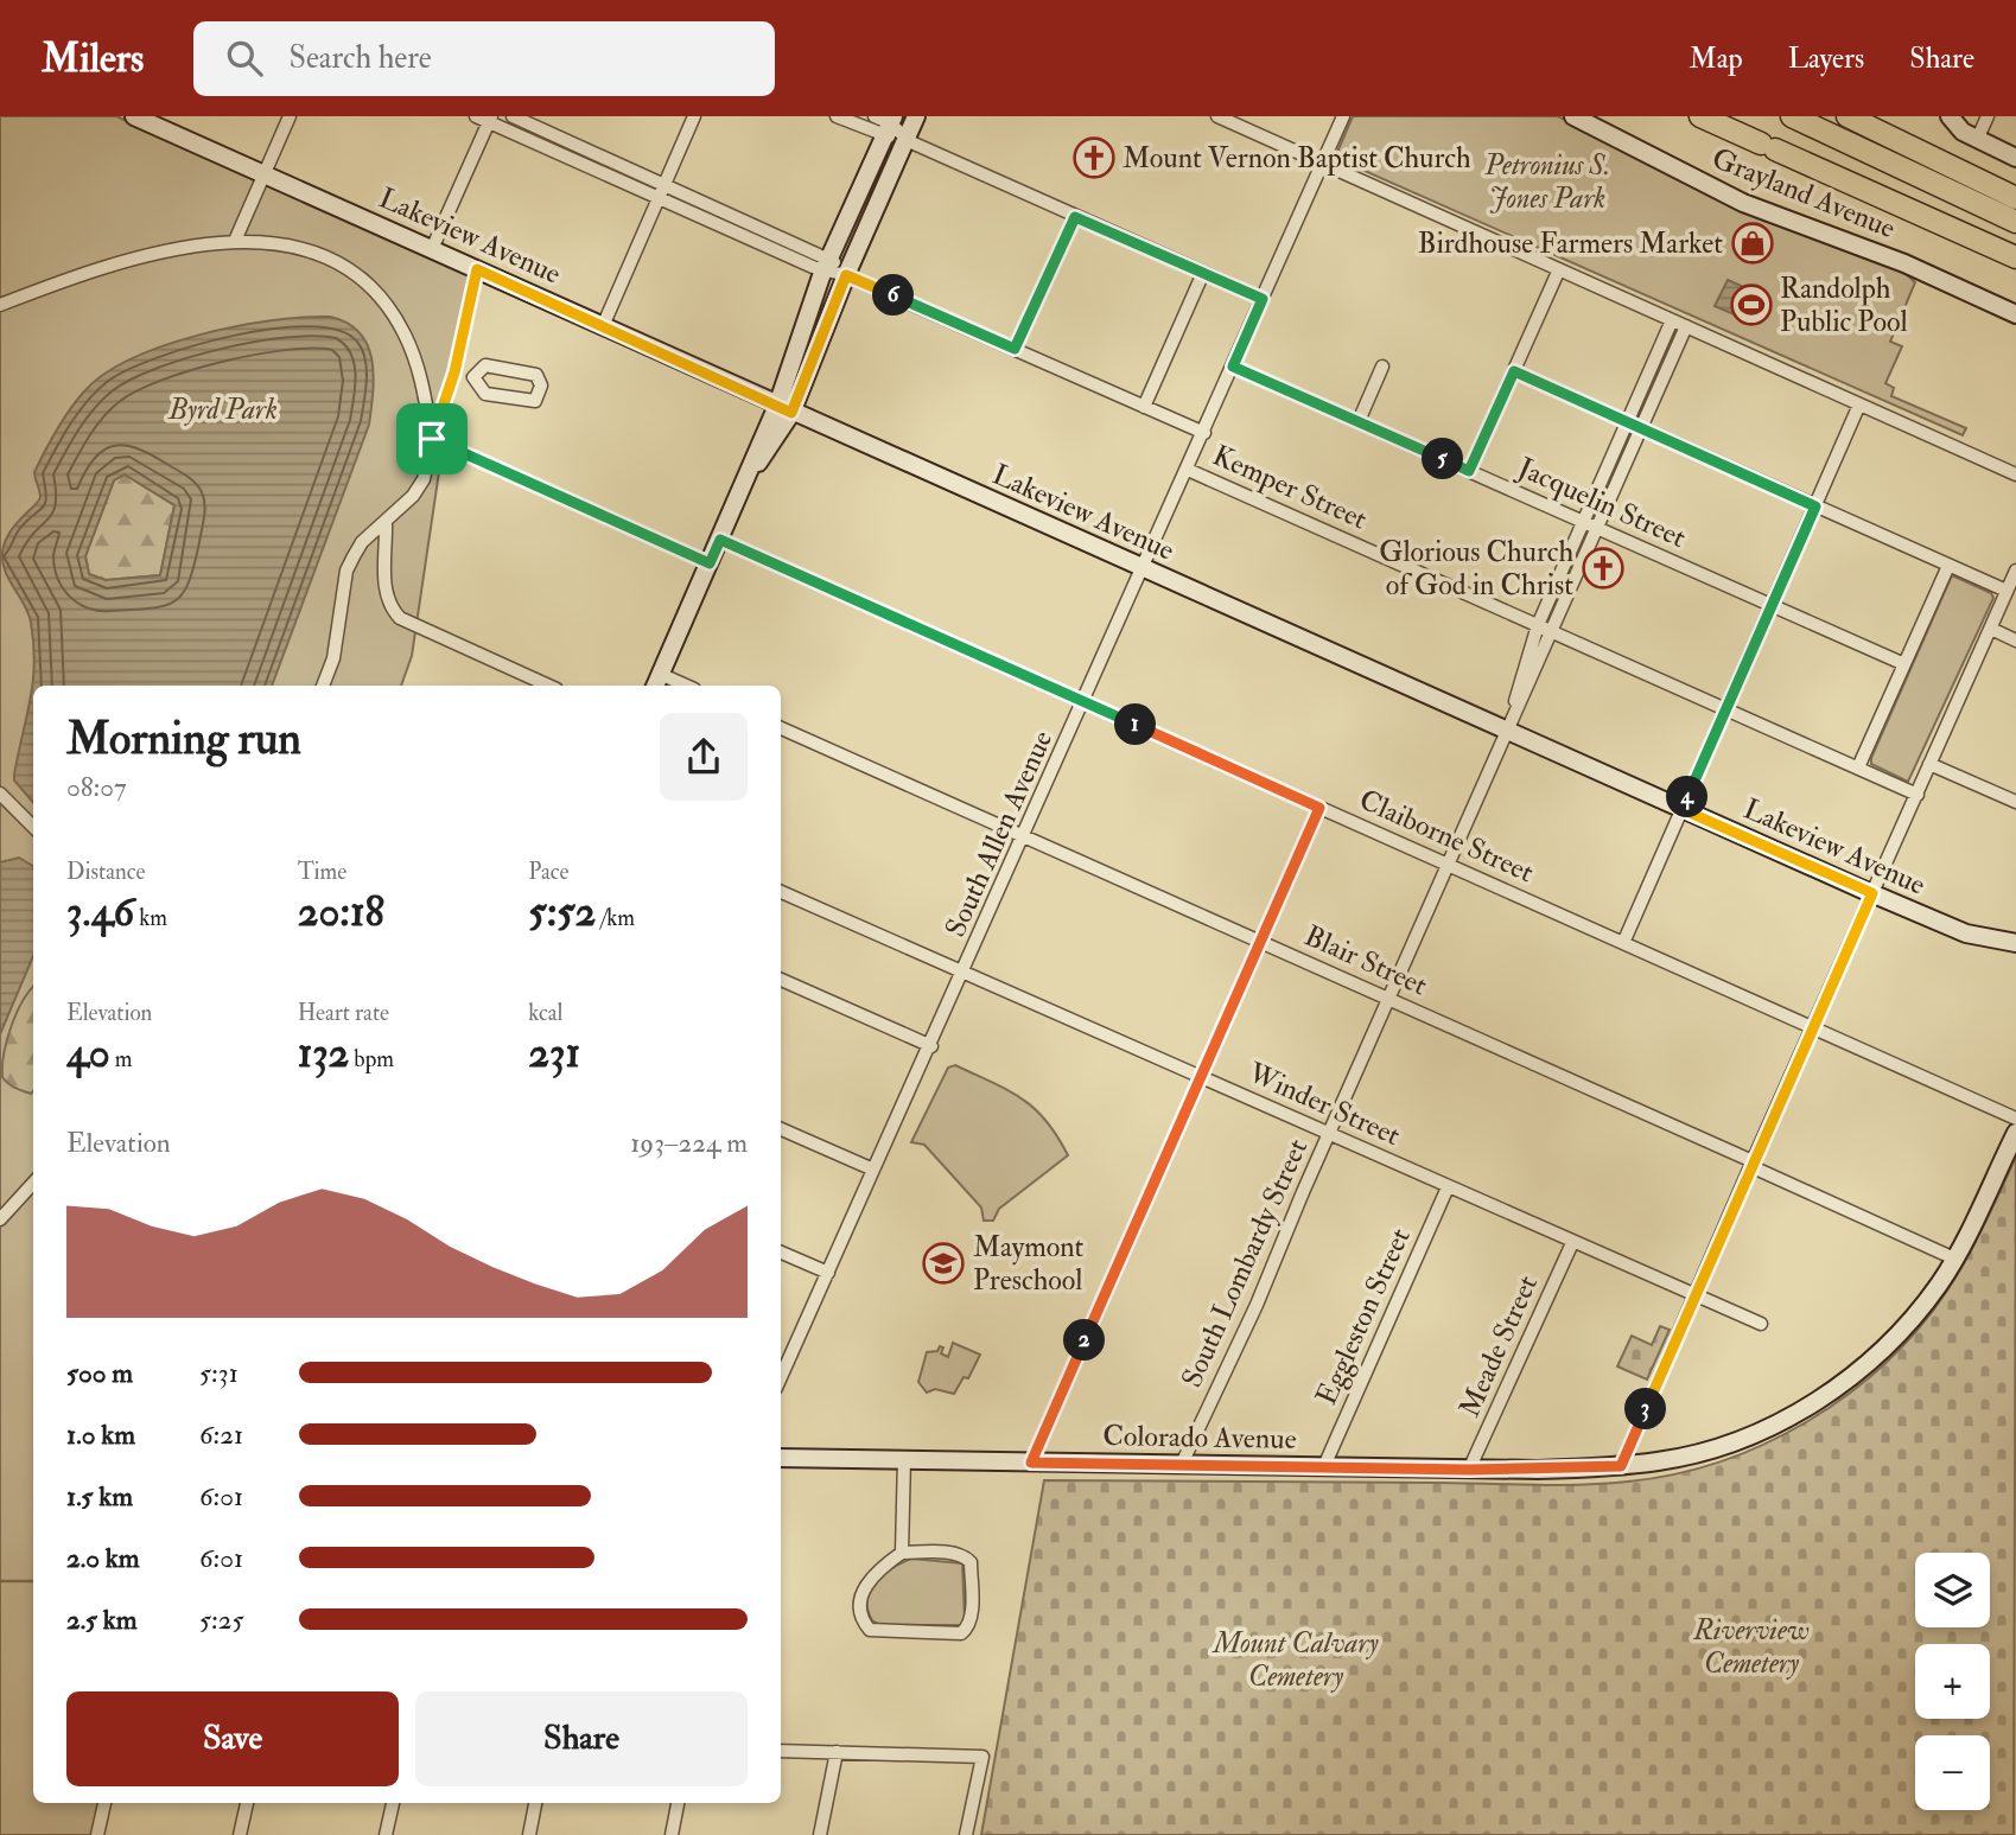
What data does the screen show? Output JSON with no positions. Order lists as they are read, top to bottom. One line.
{"streets":{"street":["Grayland Avenue","Lakeview Avenue","Kemper Street","Jacquelin Street","South Allen Avenue","Claiborne Street","Blair Street","Winder Street","South Lombardy Street","Eggleston Street","Meade Street","Colorado Avenue"]},"crossings":[["Lakeview Avenue","South Allen Avenue"],["Lakeview Avenue","South Lombardy Street"],["Kemper Street","South Allen Avenue"],["Kemper Street","South Lombardy Street"],["Jacquelin Street","South Allen Avenue"],["Jacquelin Street","South Lombardy Street"],["South Allen Avenue","Claiborne Street"],["South Allen Avenue","Blair Street"],["South Allen Avenue","Winder Street"],["Claiborne Street","South Lombardy Street"],["Blair Street","South Lombardy Street"],["Blair Street","Colorado Avenue"],["Winder Street","South Lombardy Street"],["Winder Street","Eggleston Street"],["Winder Street","Meade Street"],["South Lombardy Street","Colorado Avenue"],["Eggleston Street","Colorado Avenue"],["Meade Street","Colorado Avenue"]],"parks":["Petronius S. Jones Park","Byrd Park","Riverview Cemetery","Mount Calvary Cemetery"],"places":{"church":["Mount Vernon Baptist Church","Glorious Church of God in Christ"],"shop":["Birdhouse Farmers Market"],"sports":["Randolph Public Pool"],"school or university":["Maymont Preschool"]},"page":{"header":"Milers","search":"Search here","nav":["Map","Layers","Share"],"pins":["6","5","1","4","2","3"],"heading":["Morning run","08:07"],"stats":[["Distance","3.46 km"],["Time","20:18"],["Pace","5:52 /km"],["Elevation","40 m"],["Heart rate","132 bpm"],["kcal","231"]],"chart":["Elevation","193–224 m"],"list":[{"name":"500 m","note":"5:31"},{"name":"1.0 km","note":"6:21"},{"name":"1.5 km","note":"6:01"},{"name":"2.0 km","note":"6:01"},{"name":"2.5 km","note":"5:25"}],"map_buttons":["+","−"],"buttons":["Save","Share"]}}
